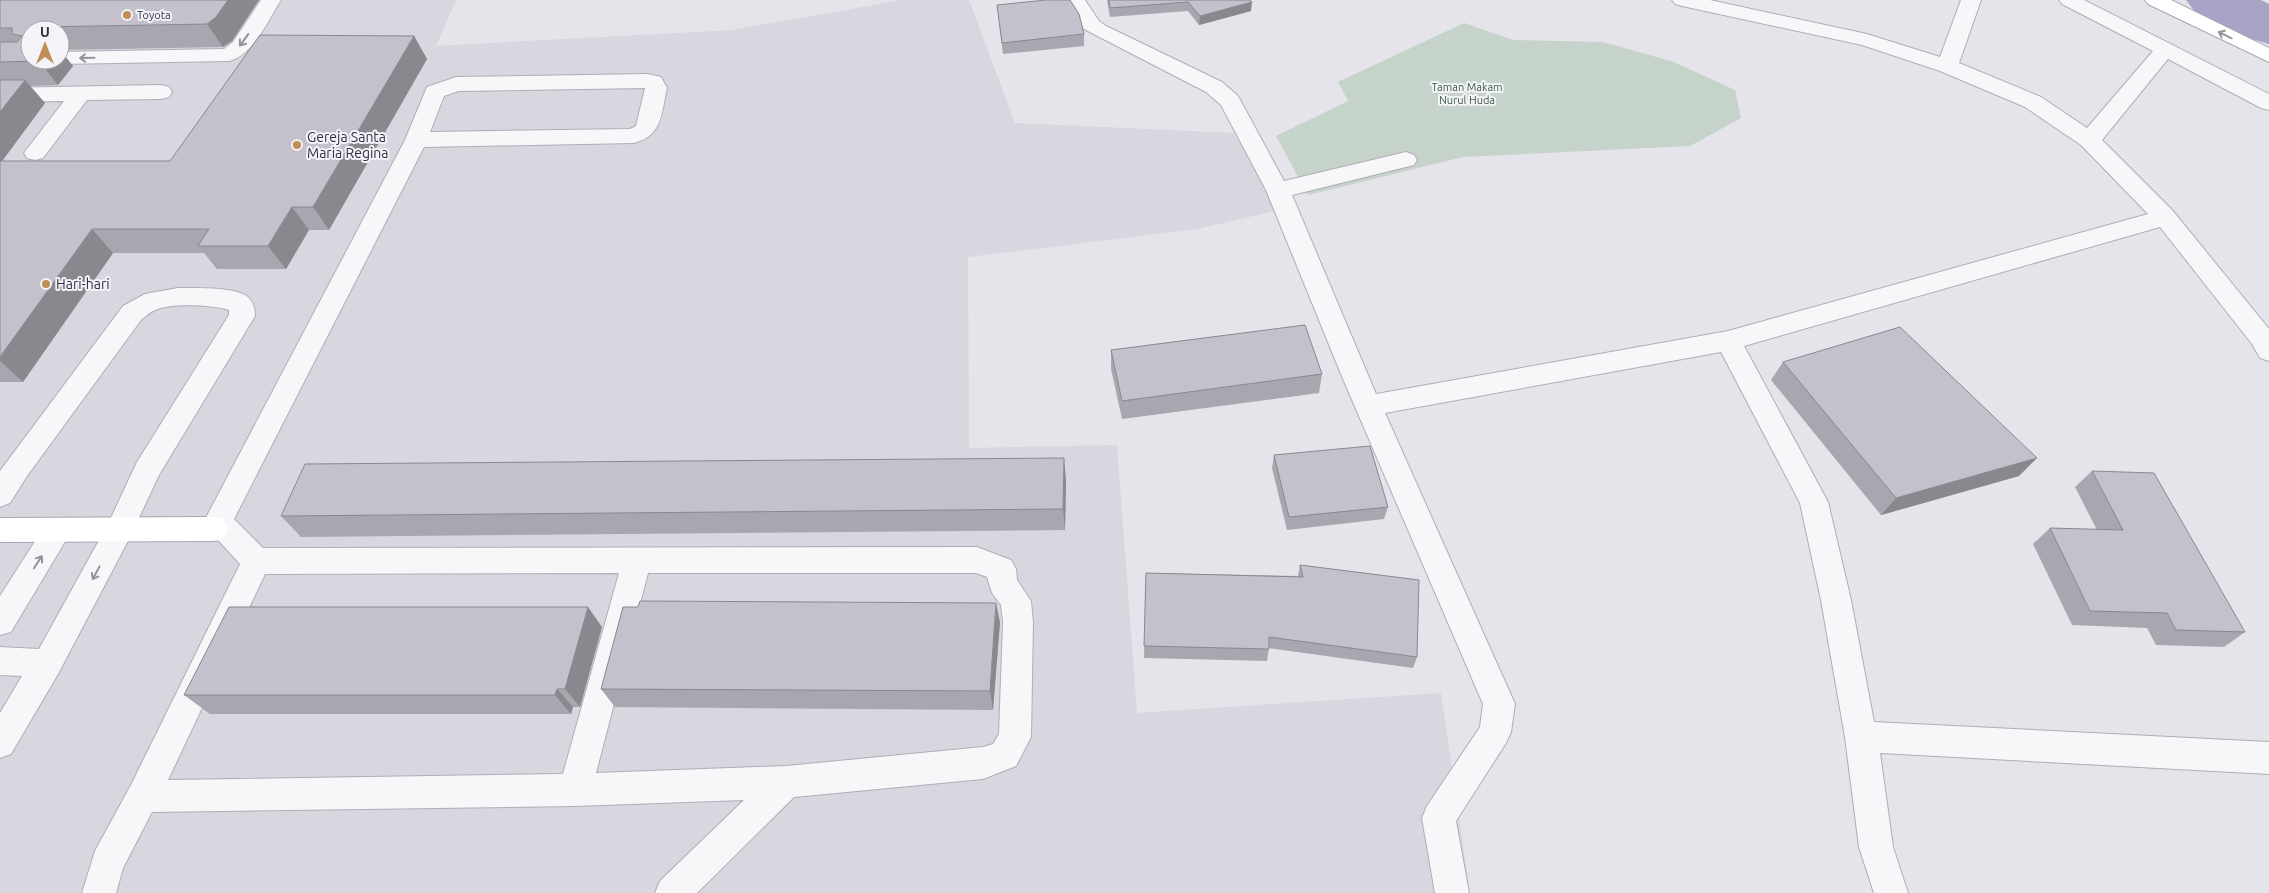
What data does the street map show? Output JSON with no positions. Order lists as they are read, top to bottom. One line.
{"parks":["Taman Makam Nurul Huda"],"places":["Toyota","Gereja Santa Maria Regina","Hari-hari"],"north":"top"}
